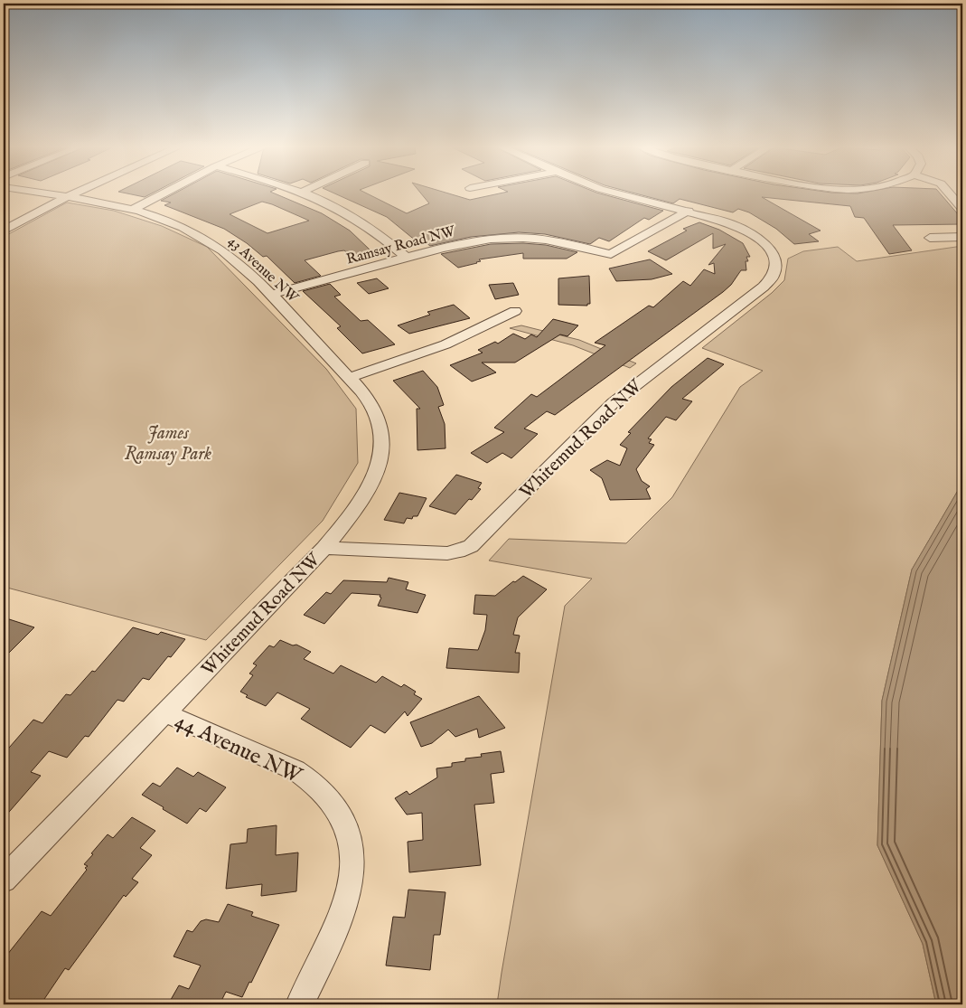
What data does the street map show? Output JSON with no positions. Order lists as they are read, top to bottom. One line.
{"streets":{"street":["Ramsay Road NW","43 Avenue NW","Whitemud Road NW","44 Avenue NW"]},"crossings":[["Ramsay Road NW","43 Avenue NW"],["43 Avenue NW","Whitemud Road NW"],["Whitemud Road NW","44 Avenue NW"]],"parks":["James Ramsay Park"]}
